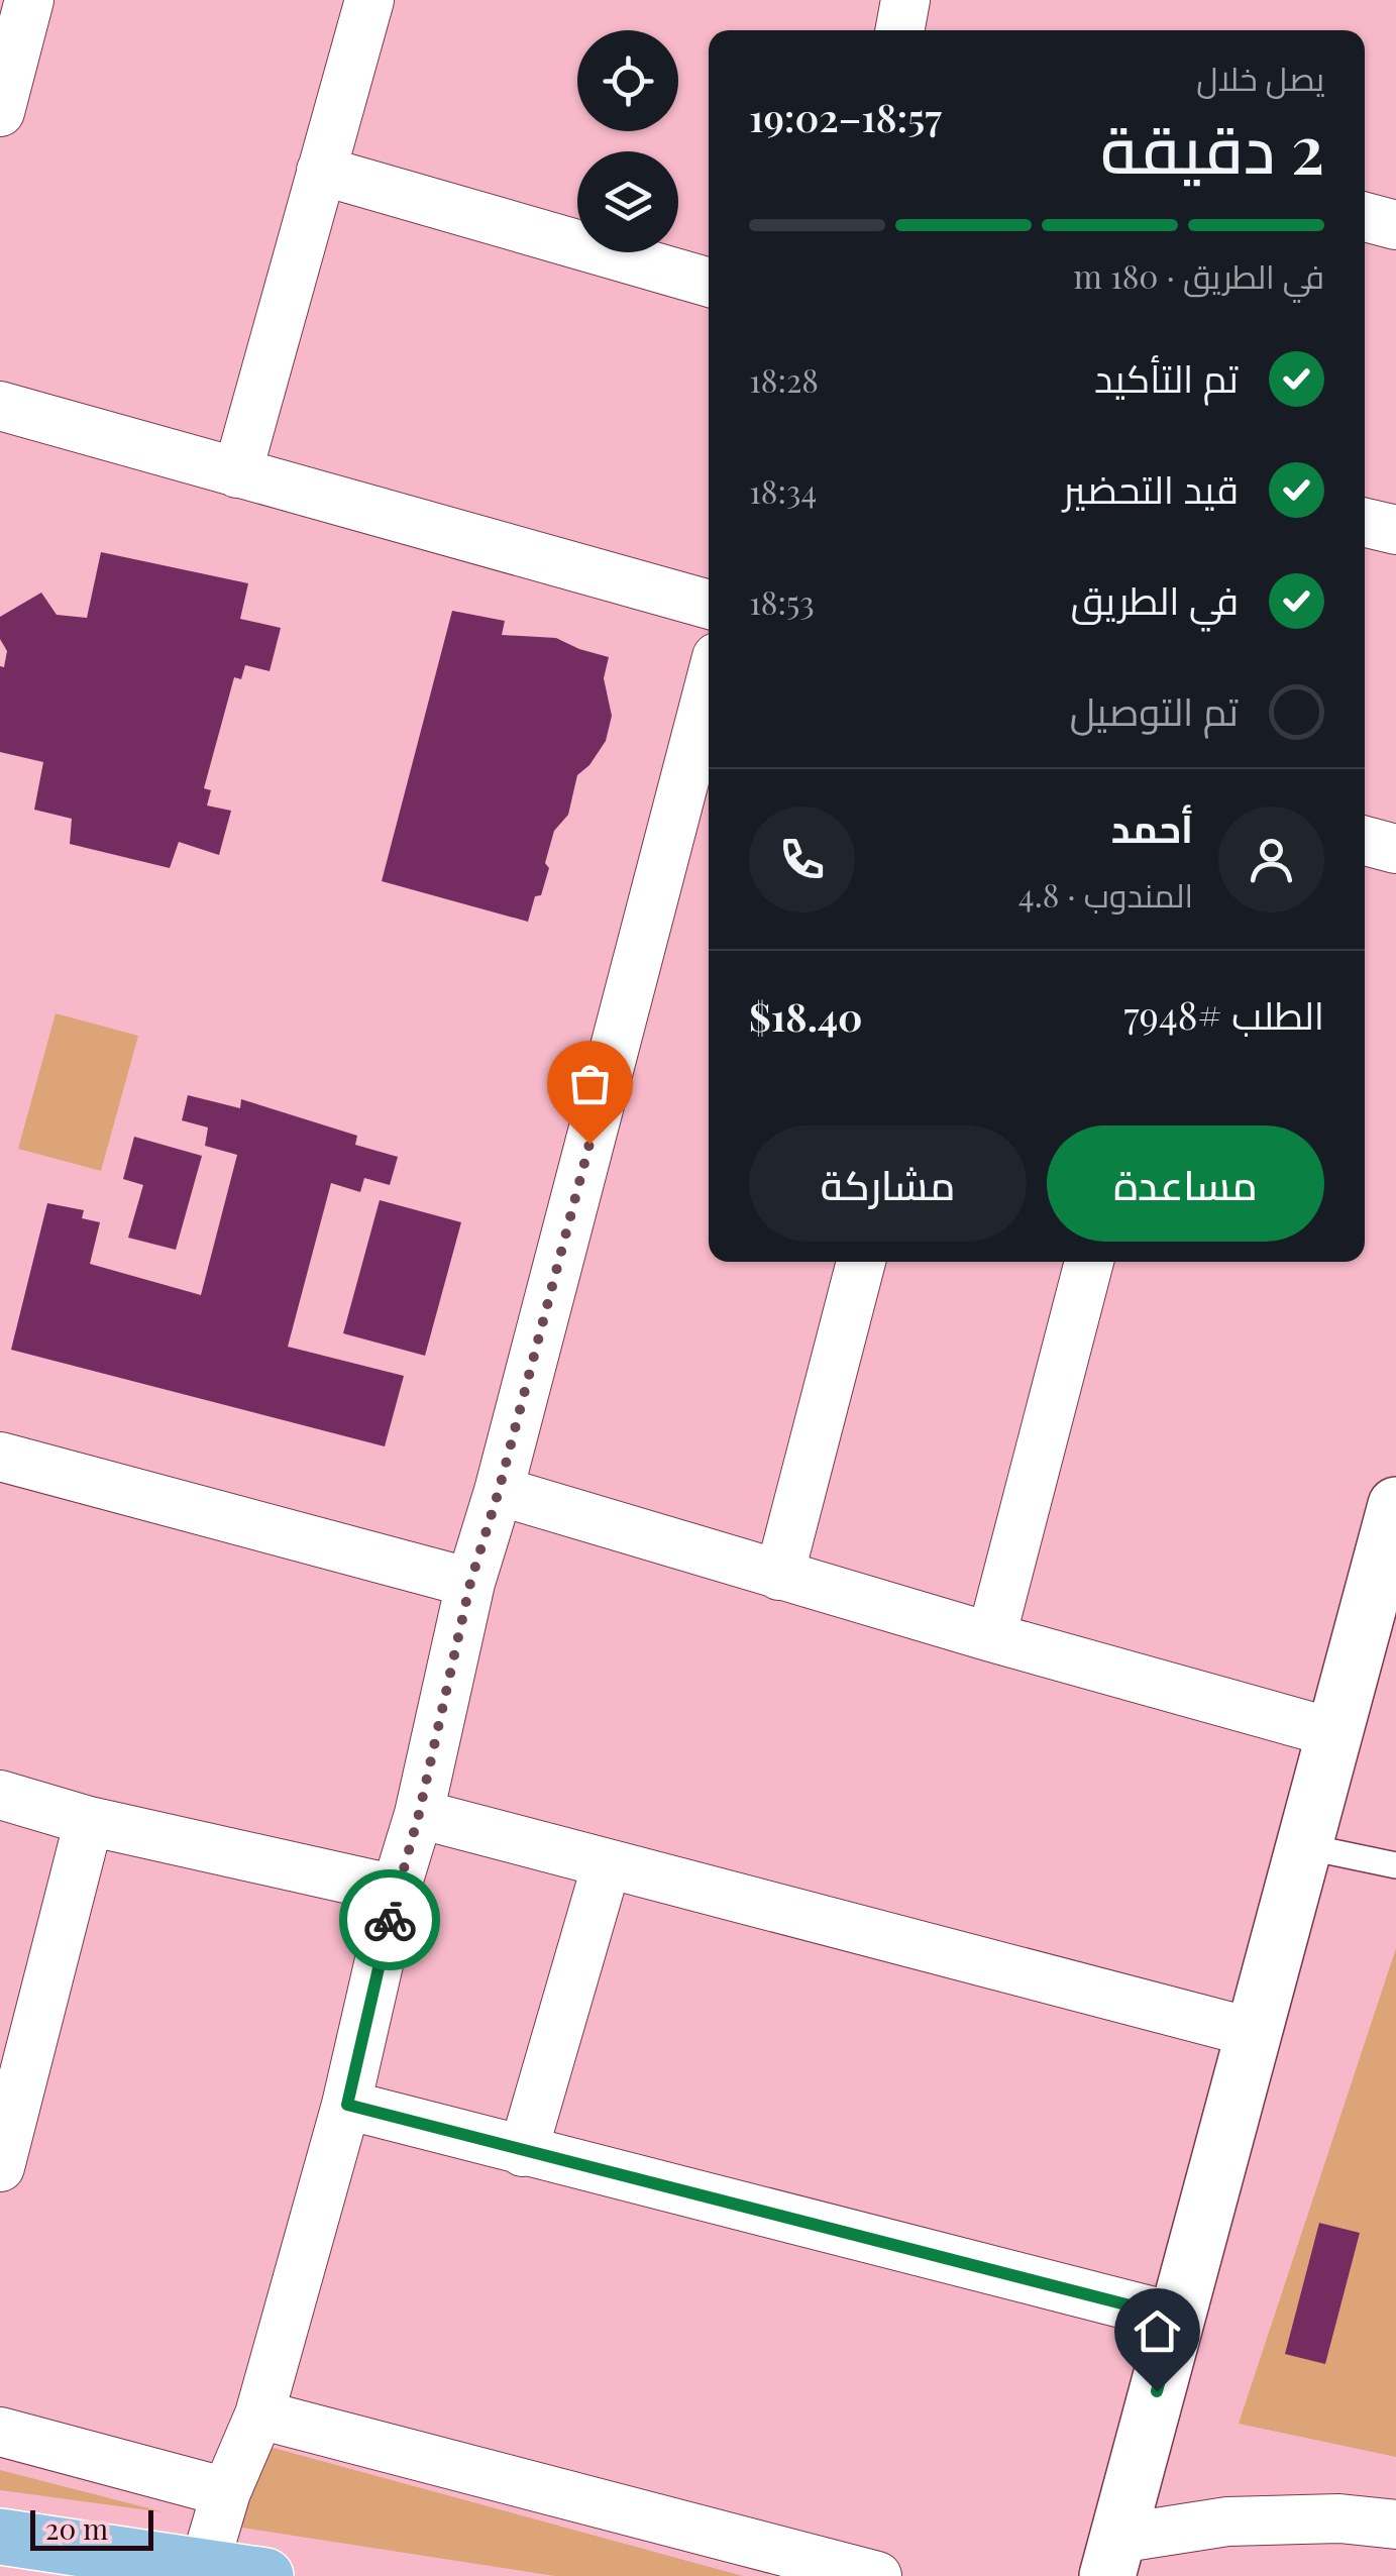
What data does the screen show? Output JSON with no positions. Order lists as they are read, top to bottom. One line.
{"scale_bar":"20 m","page":{"heading":["2 دقيقة","يصل خلال","18:57–19:02"],"panel":["أحمد","المندوب · 4.8","الطلب #7948","$18.40"],"bar":"في الطريق · 180 m","list":[["تم التأكيد","18:28"],["قيد التحضير","18:34"],["في الطريق","18:53"],"تم التوصيل"],"buttons":["مساعدة","مشاركة"],"scale":"20 m"}}
